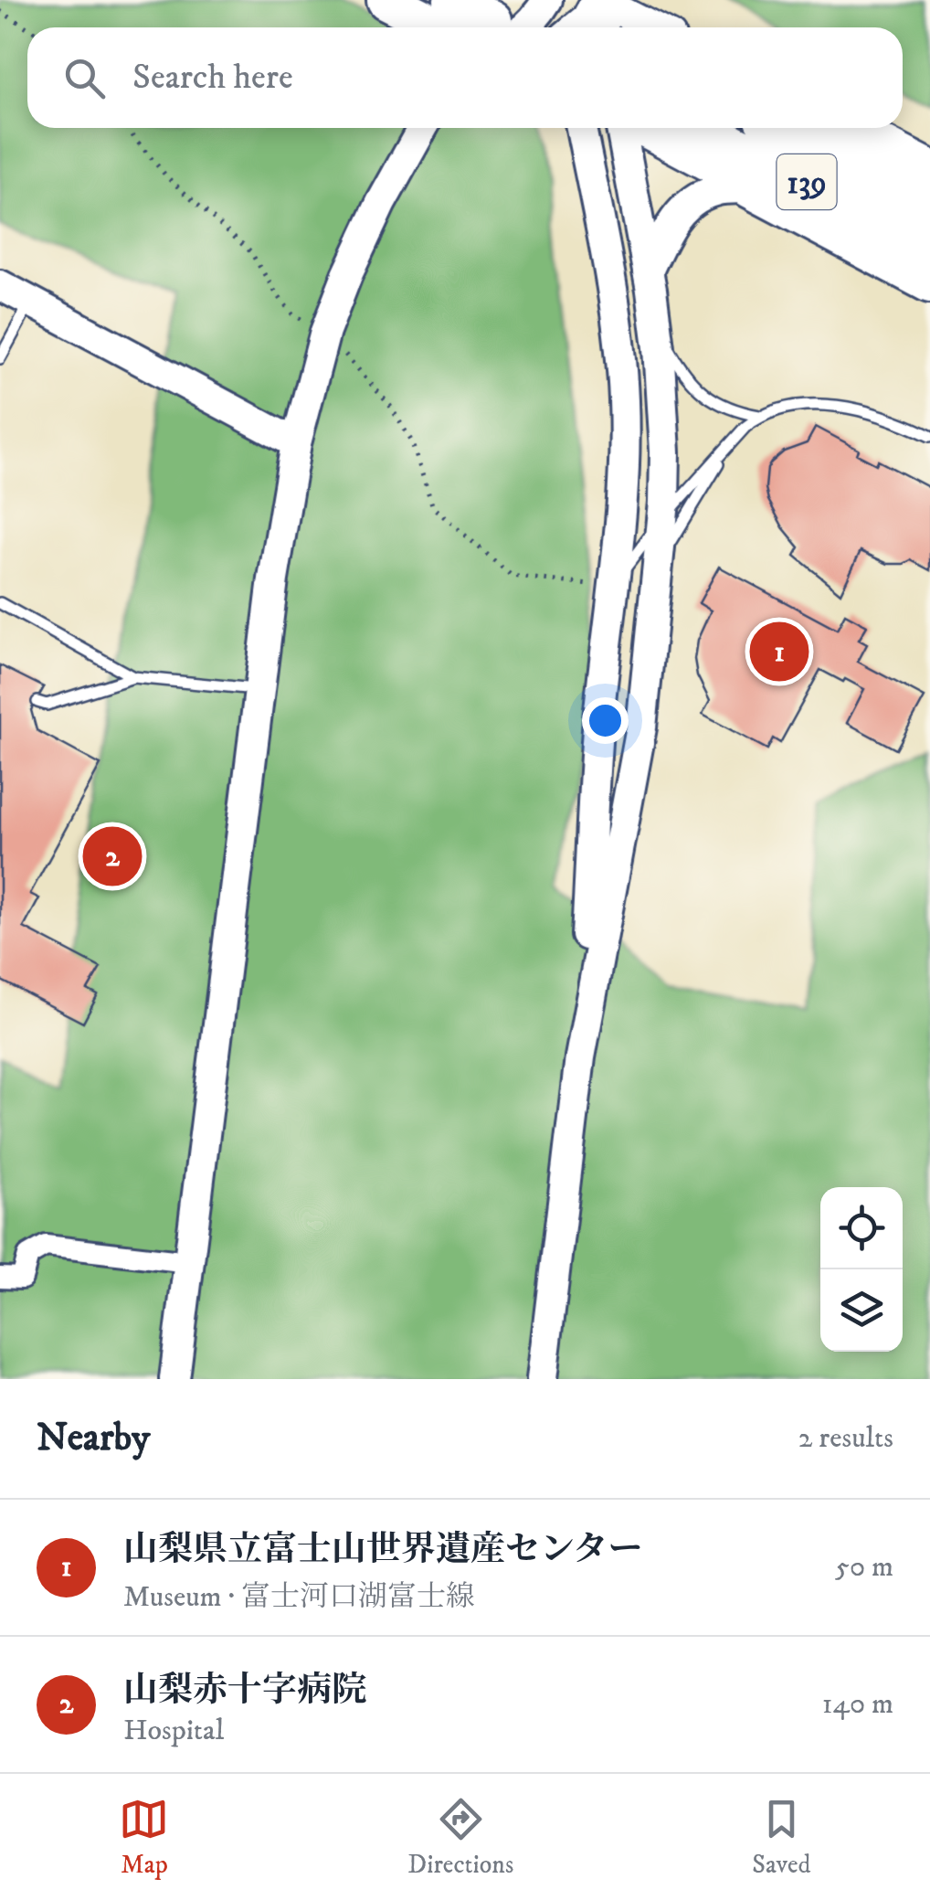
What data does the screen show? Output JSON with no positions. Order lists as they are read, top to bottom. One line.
{"streets":{"highway":["139"]},"page":{"search":"Search here","pins":["1","2"],"heading":["Nearby","2 results"],"list":[{"mark":"1","name":"山梨県立富士山世界遺産センター","note":"Museum · 富士河口湖富士線","value":"50 m"},{"mark":"2","name":"山梨赤十字病院","note":"Hospital","value":"140 m"}],"nav":["Map","Directions","Saved"]}}
